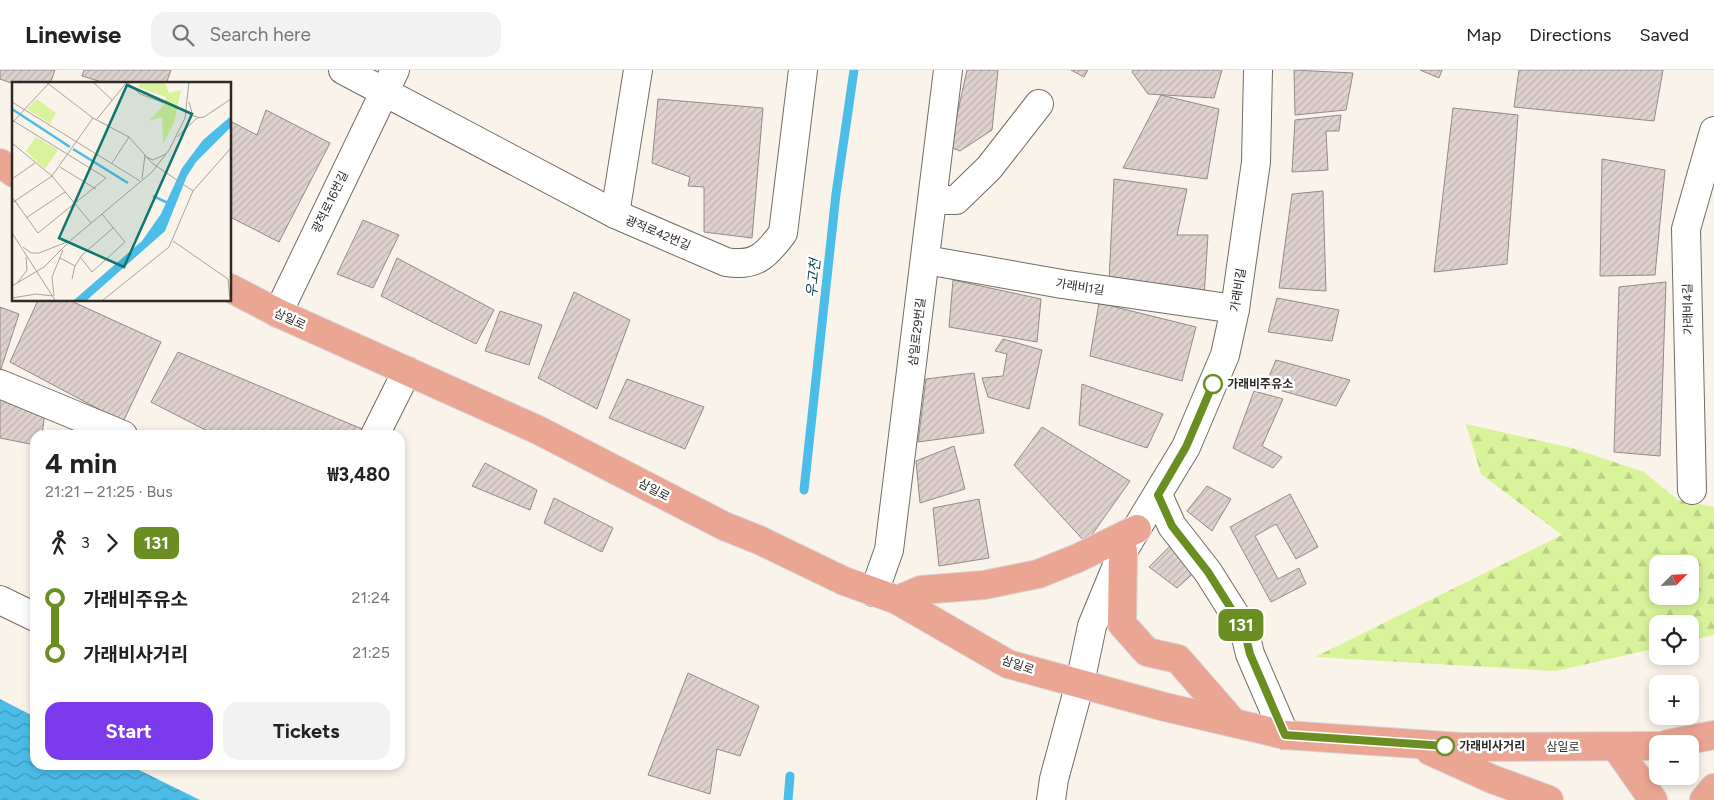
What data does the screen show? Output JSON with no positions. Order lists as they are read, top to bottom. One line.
{"streets":{"main road":["삼일로"],"street":["광적로16번길","광적로42번길","가래비1길","가래비길","가래비4길","삼일로29번길"]},"crossings":[["광적로16번길","광적로42번길"],["광적로16번길","삼일로"],["가래비1길","가래비길"],["가래비1길","삼일로29번길"],["가래비길","삼일로"],["삼일로","삼일로29번길"]],"water":["우고천"],"places":["가래비주유소","가래비사거리"],"lines":["bus line 131"],"north":"top right","page":{"header":"Linewise","search":"Search here","nav":["Map","Directions","Saved"],"on_map":"131","heading":["4 min","21:21 – 21:25 · Bus","₩3,480"],"legs":["3","131"],"map_buttons":["+","−"],"list":[{"name":"가래비주유소","value":"21:24"},{"name":"가래비사거리","value":"21:25"}],"buttons":["Start","Tickets"]}}
